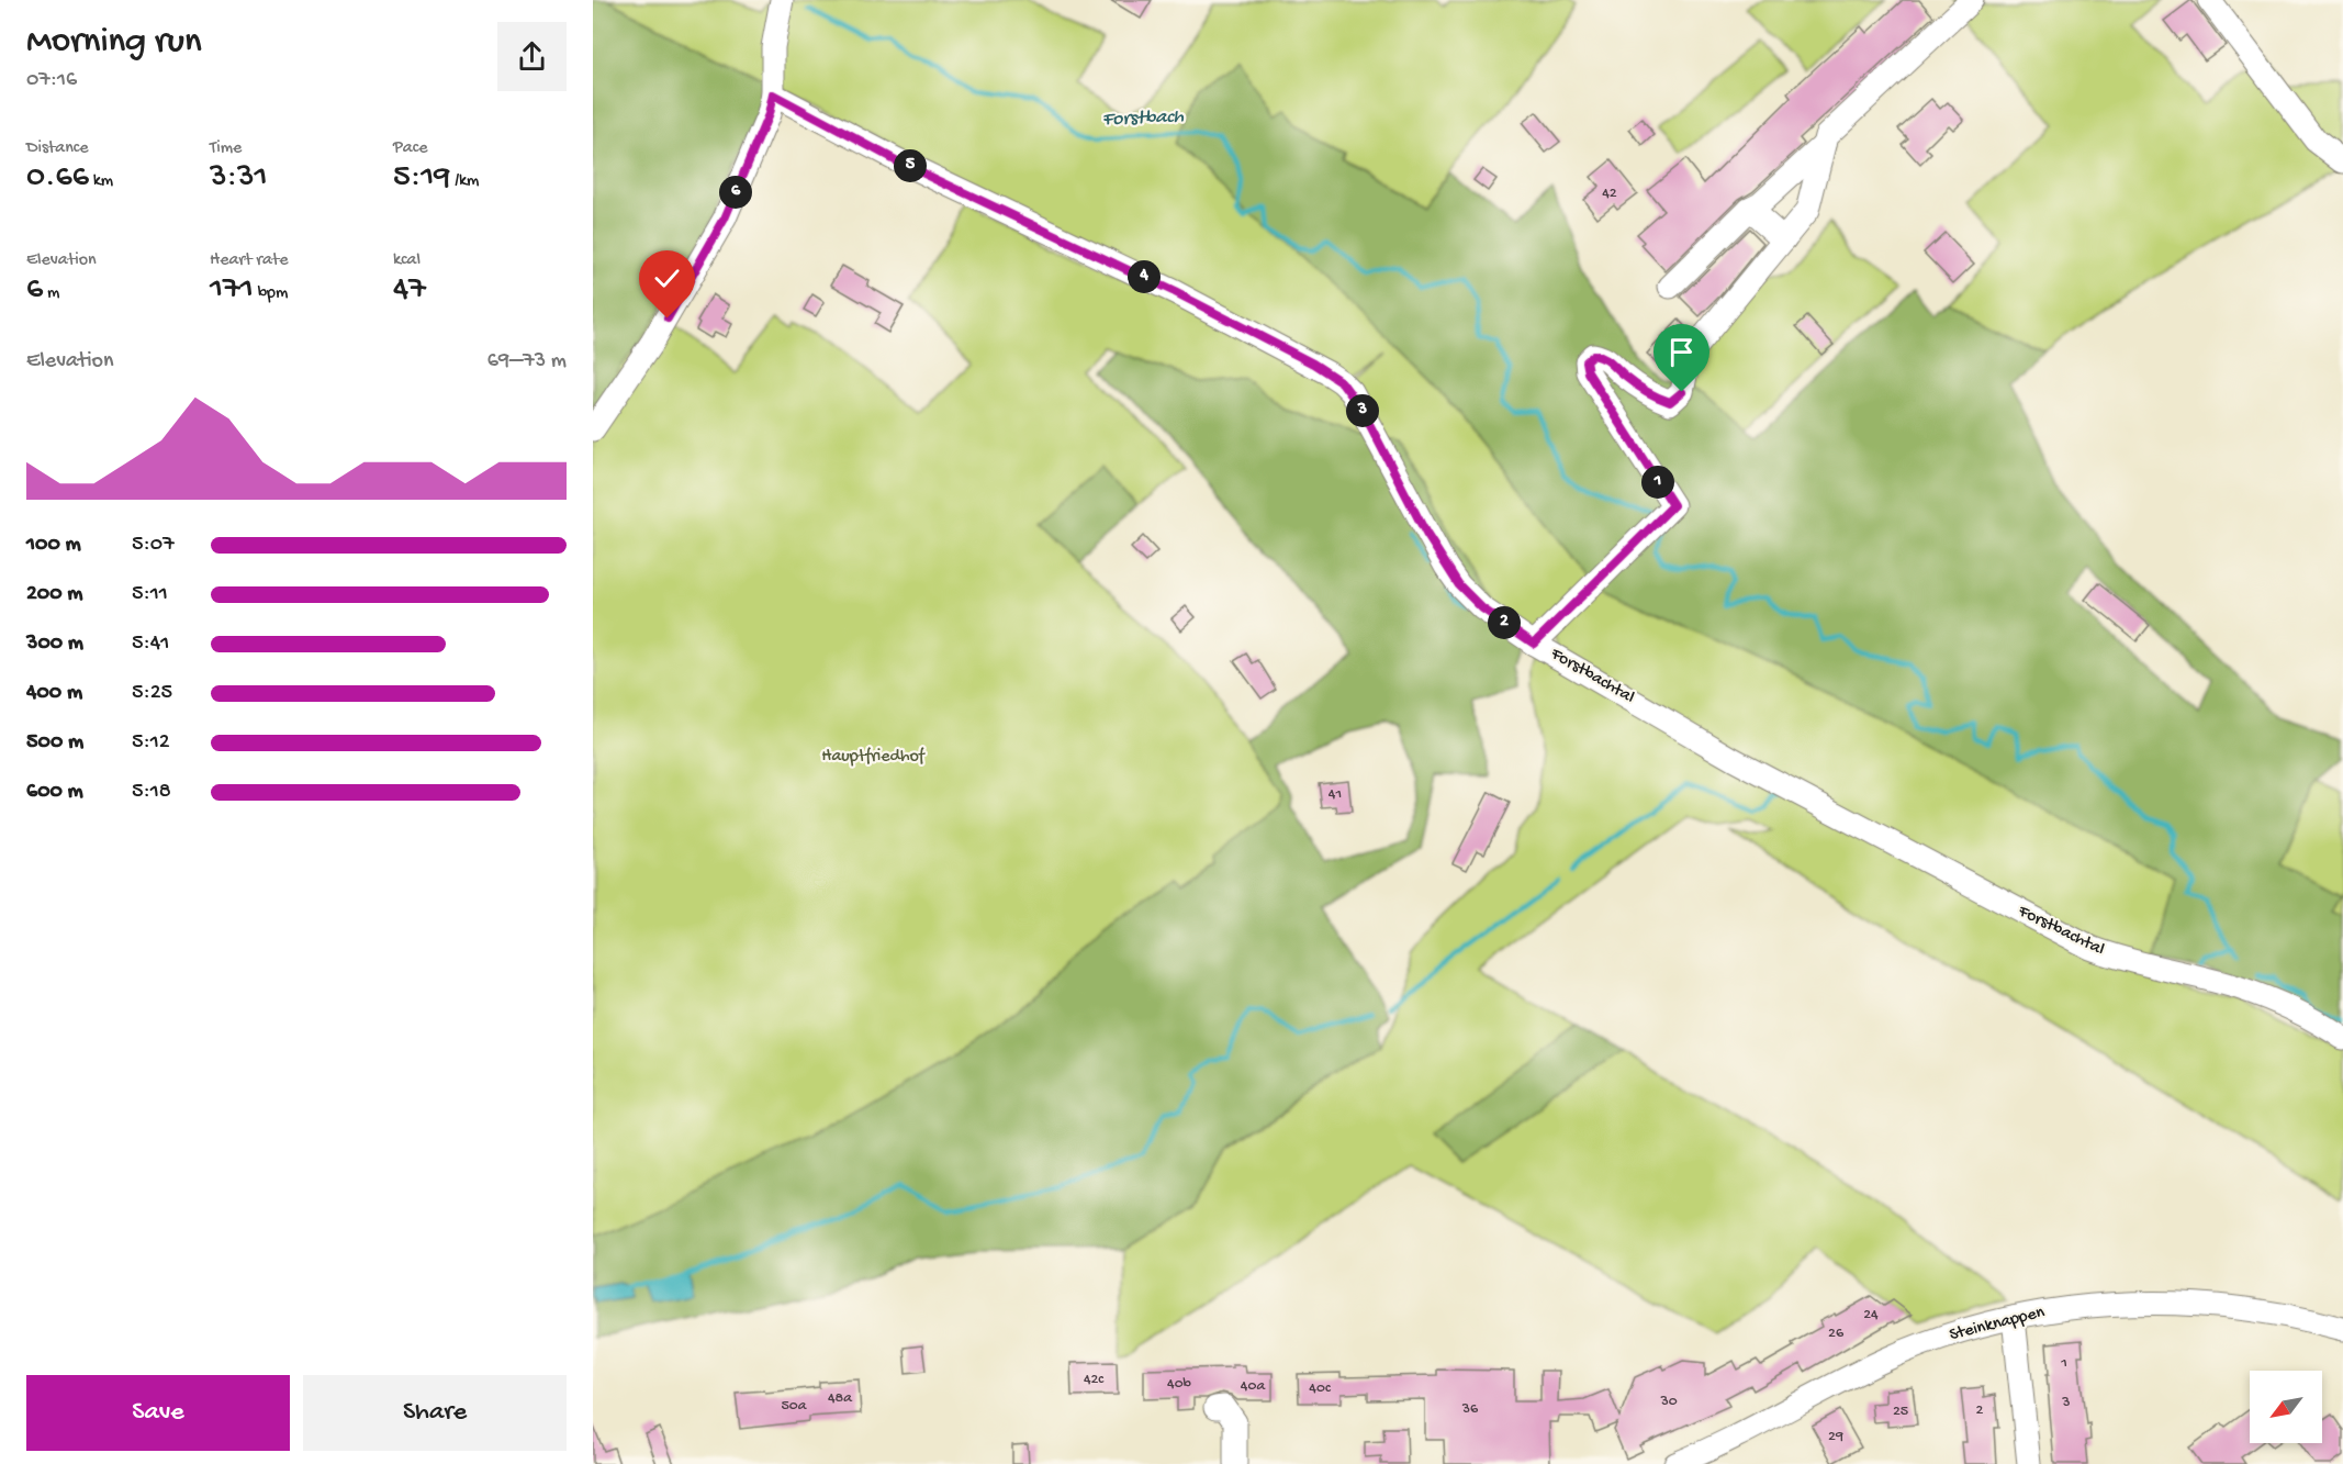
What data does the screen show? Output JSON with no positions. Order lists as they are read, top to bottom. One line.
{"streets":{"street":["Forstbachtal","Steinknappen"]},"water":["Forstbach"],"parks":["Hauptfriedhof"],"house_numbers":["42","41","24","26","1","42c","40b","40a","40c","48a","30","3","50a","36","2","25","29"],"north":"bottom left","page":{"heading":["Morning run","07:16"],"stats":[["Distance","0.66 km"],["Time","3:31"],["Pace","5:19 /km"],["Elevation","6 m"],["Heart rate","171 bpm"],["kcal","47"]],"pins":["5","6","4","3","1","2"],"chart":["Elevation","69–73 m"],"list":[{"name":"100 m","note":"5:07"},{"name":"200 m","note":"5:11"},{"name":"300 m","note":"5:41"},{"name":"400 m","note":"5:25"},{"name":"500 m","note":"5:12"},{"name":"600 m","note":"5:18"}],"buttons":["Save","Share"]}}
